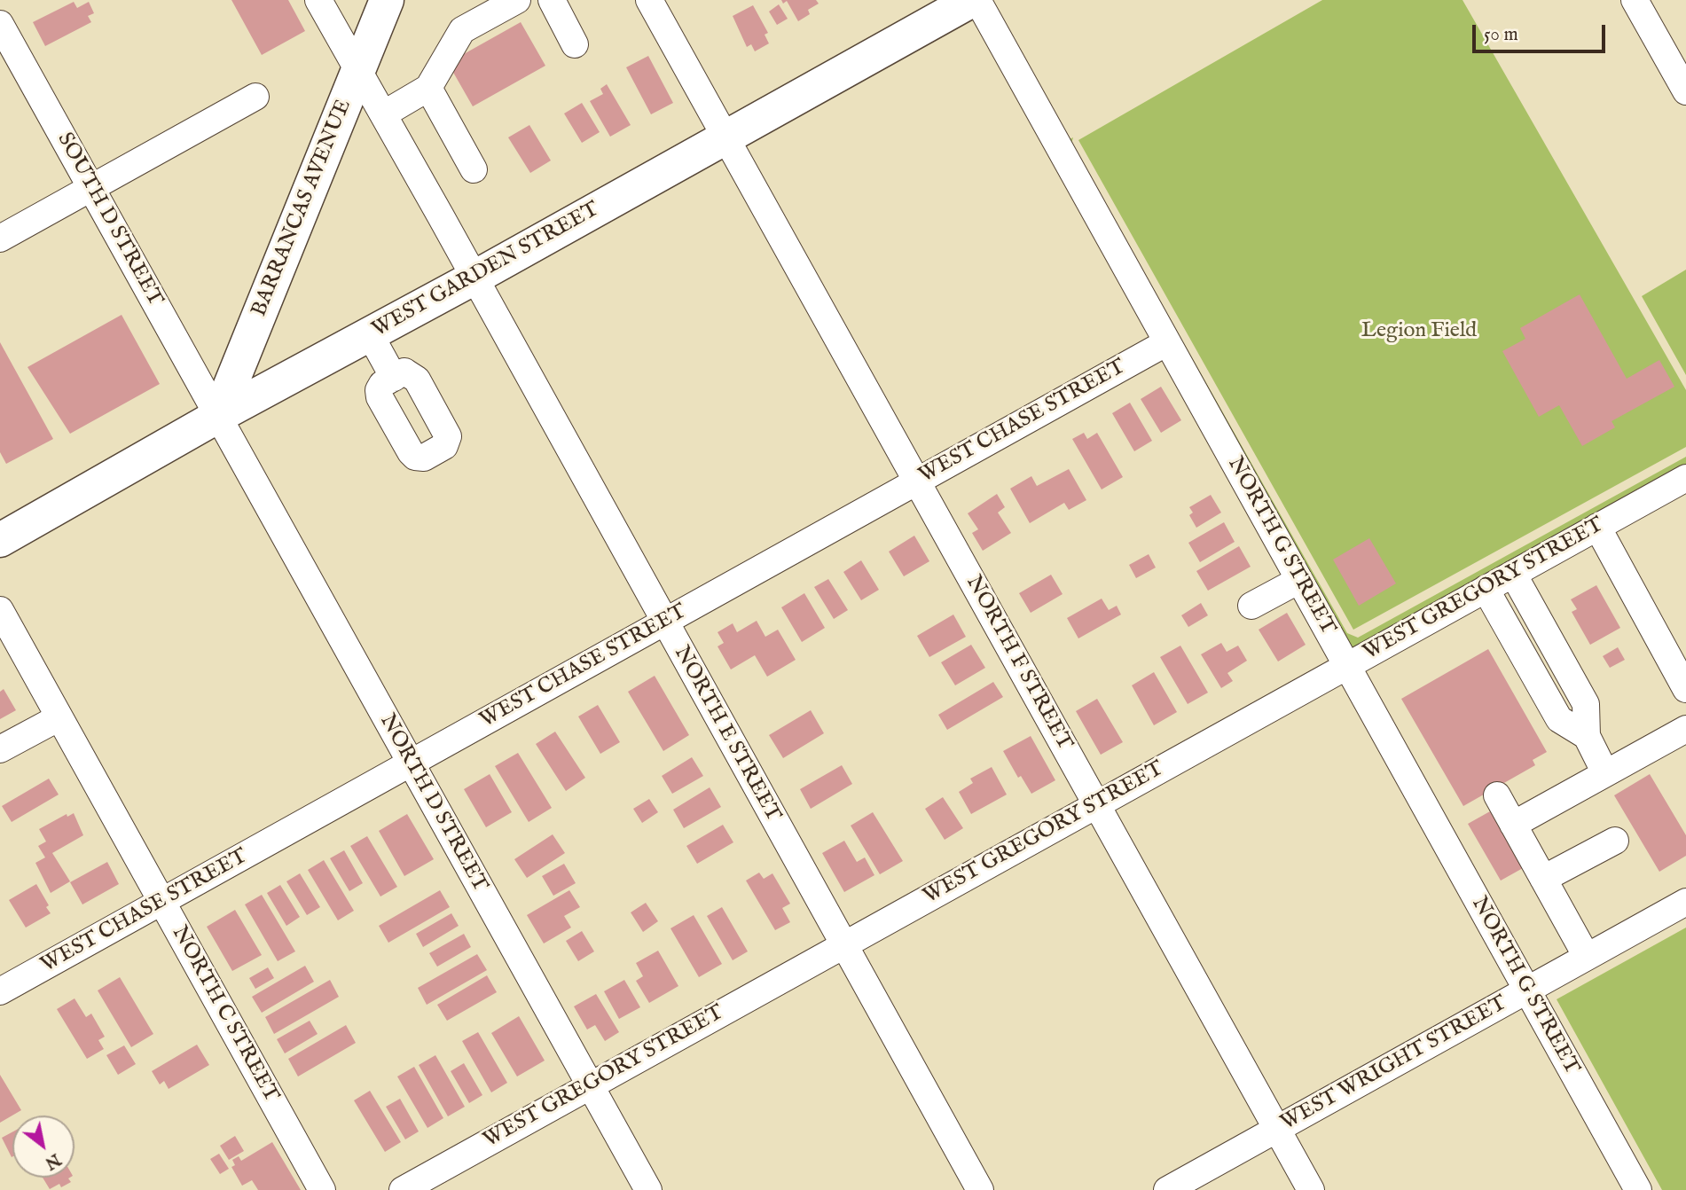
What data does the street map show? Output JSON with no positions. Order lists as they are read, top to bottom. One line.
{"streets":{"main road":["BARRANCAS AVENUE","WEST GARDEN STREET"],"street":["SOUTH D STREET","WEST CHASE STREET","NORTH G STREET","WEST GREGORY STREET","NORTH F STREET","NORTH E STREET","NORTH D STREET","NORTH C STREET","WEST WRIGHT STREET"]},"crossings":[["BARRANCAS AVENUE","SOUTH D STREET"],["BARRANCAS AVENUE","WEST GARDEN STREET"],["BARRANCAS AVENUE","NORTH E STREET"],["BARRANCAS AVENUE","NORTH D STREET"],["SOUTH D STREET","WEST GARDEN STREET"],["SOUTH D STREET","NORTH D STREET"],["WEST GARDEN STREET","NORTH F STREET"],["WEST GARDEN STREET","NORTH E STREET"],["WEST GARDEN STREET","NORTH D STREET"],["WEST CHASE STREET","NORTH G STREET"],["WEST CHASE STREET","NORTH F STREET"],["WEST CHASE STREET","NORTH E STREET"],["WEST CHASE STREET","NORTH D STREET"],["WEST CHASE STREET","NORTH C STREET"],["NORTH G STREET","WEST GREGORY STREET"],["NORTH G STREET","WEST WRIGHT STREET"],["WEST GREGORY STREET","NORTH F STREET"],["WEST GREGORY STREET","NORTH E STREET"],["WEST GREGORY STREET","NORTH D STREET"],["NORTH F STREET","WEST WRIGHT STREET"]],"parks":["Legion Field"],"scale_bar":"50 m","north":"bottom right"}
